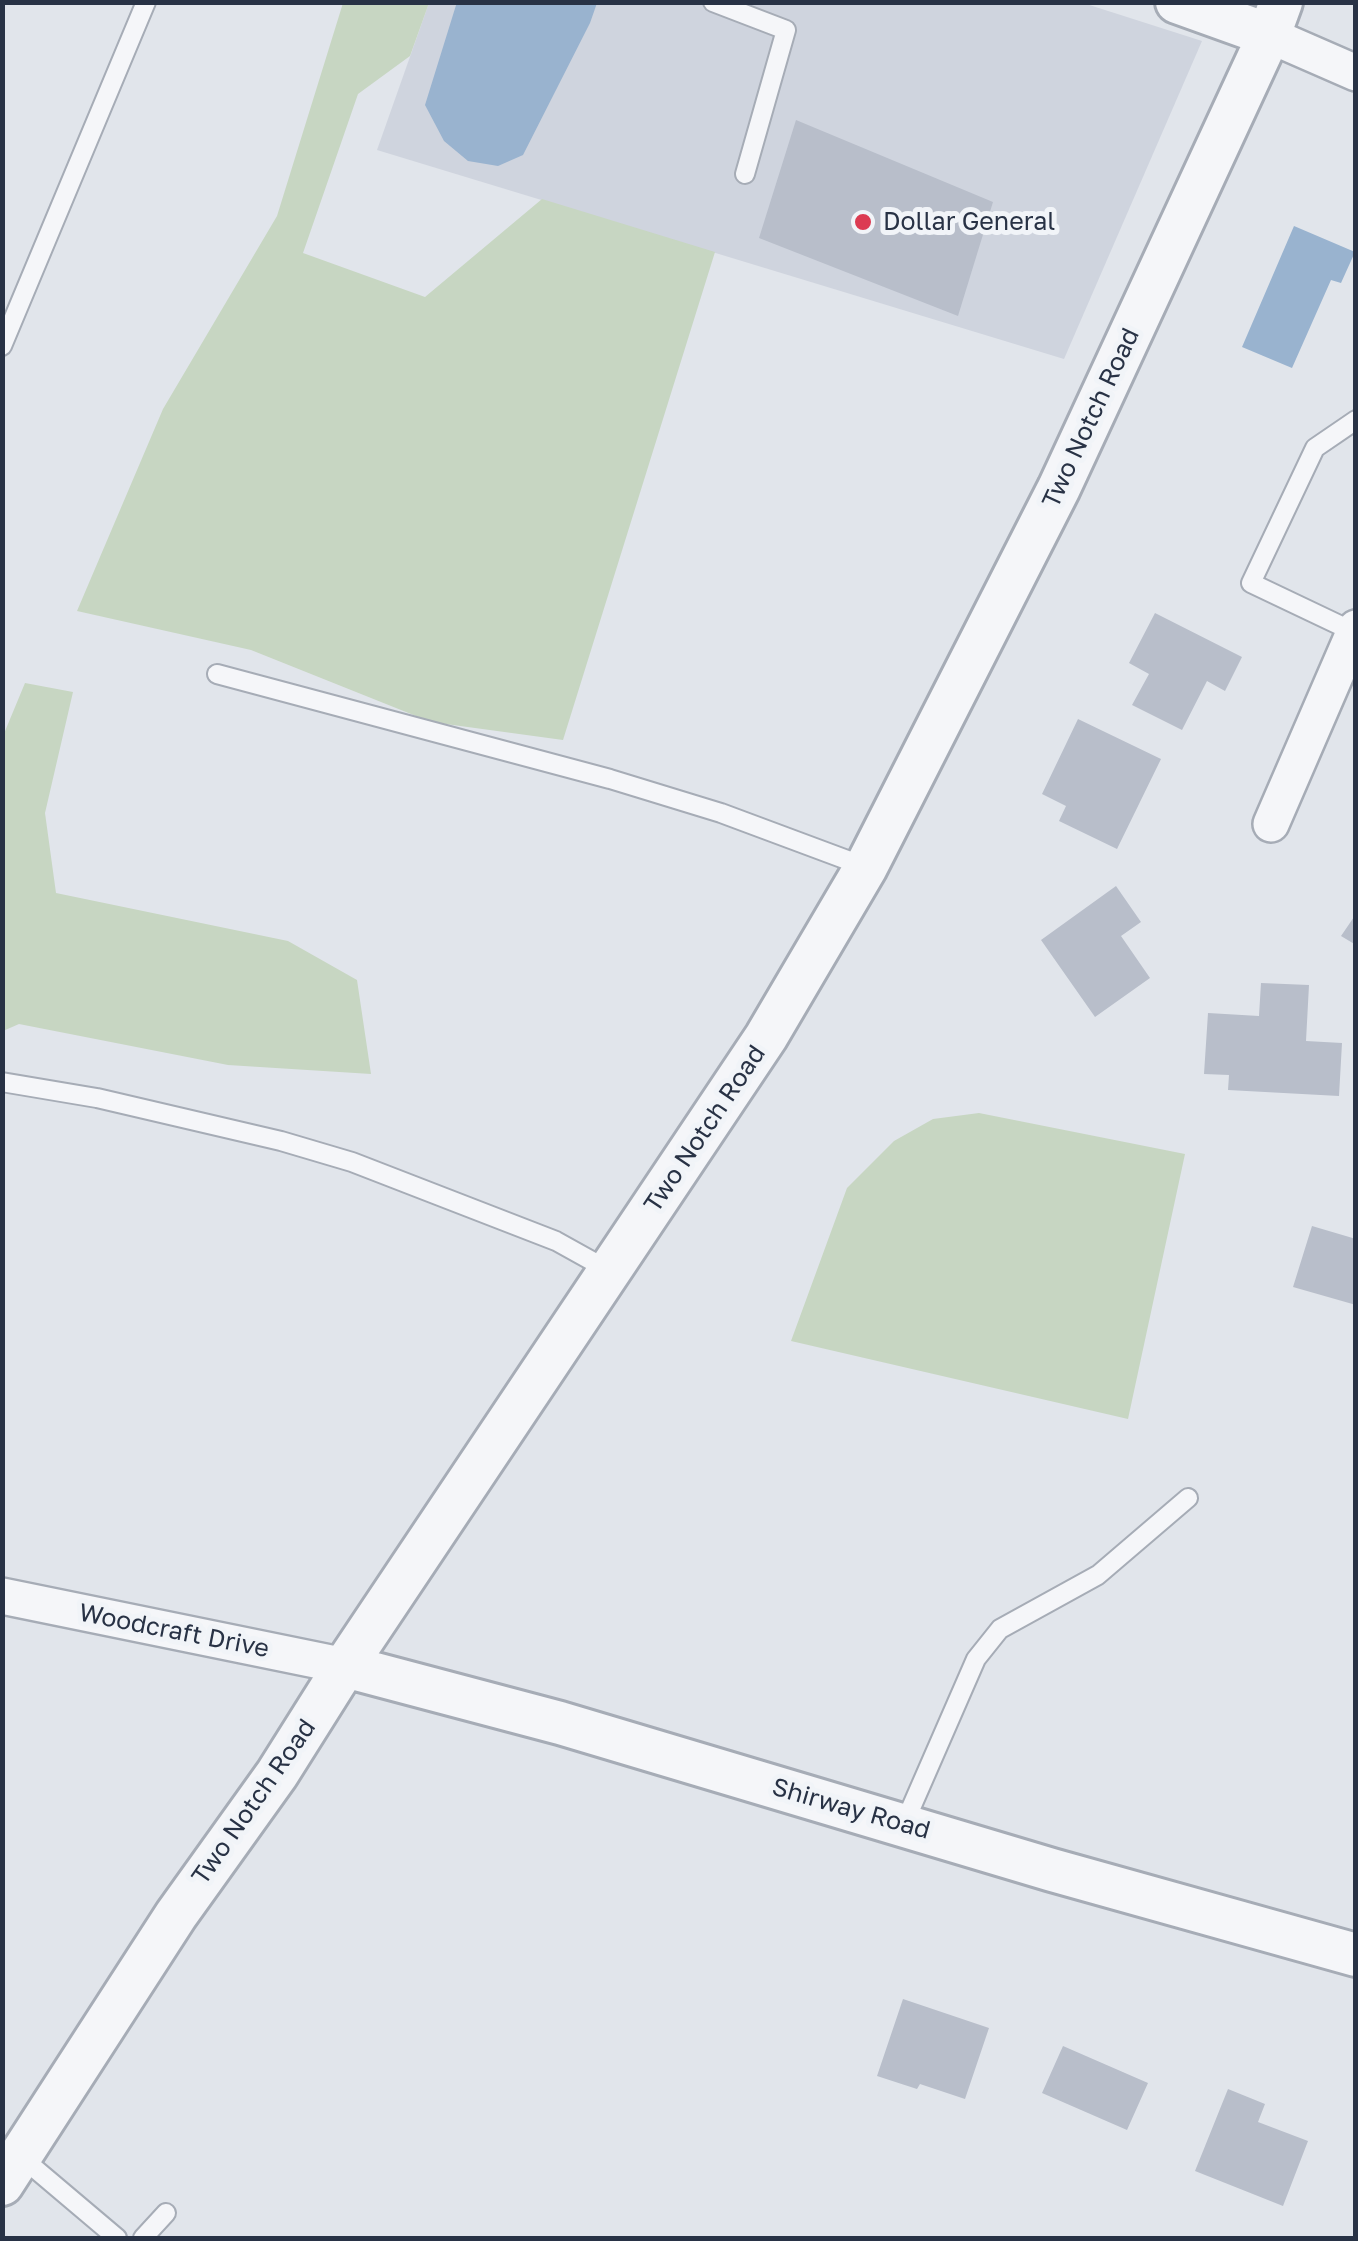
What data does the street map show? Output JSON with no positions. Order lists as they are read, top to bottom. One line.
{"streets":{"street":["Two Notch Road","Woodcraft Drive","Shirway Road"]},"crossings":[["Two Notch Road","Woodcraft Drive"],["Two Notch Road","Shirway Road"],["Woodcraft Drive","Shirway Road"]],"places":["Dollar General"]}
